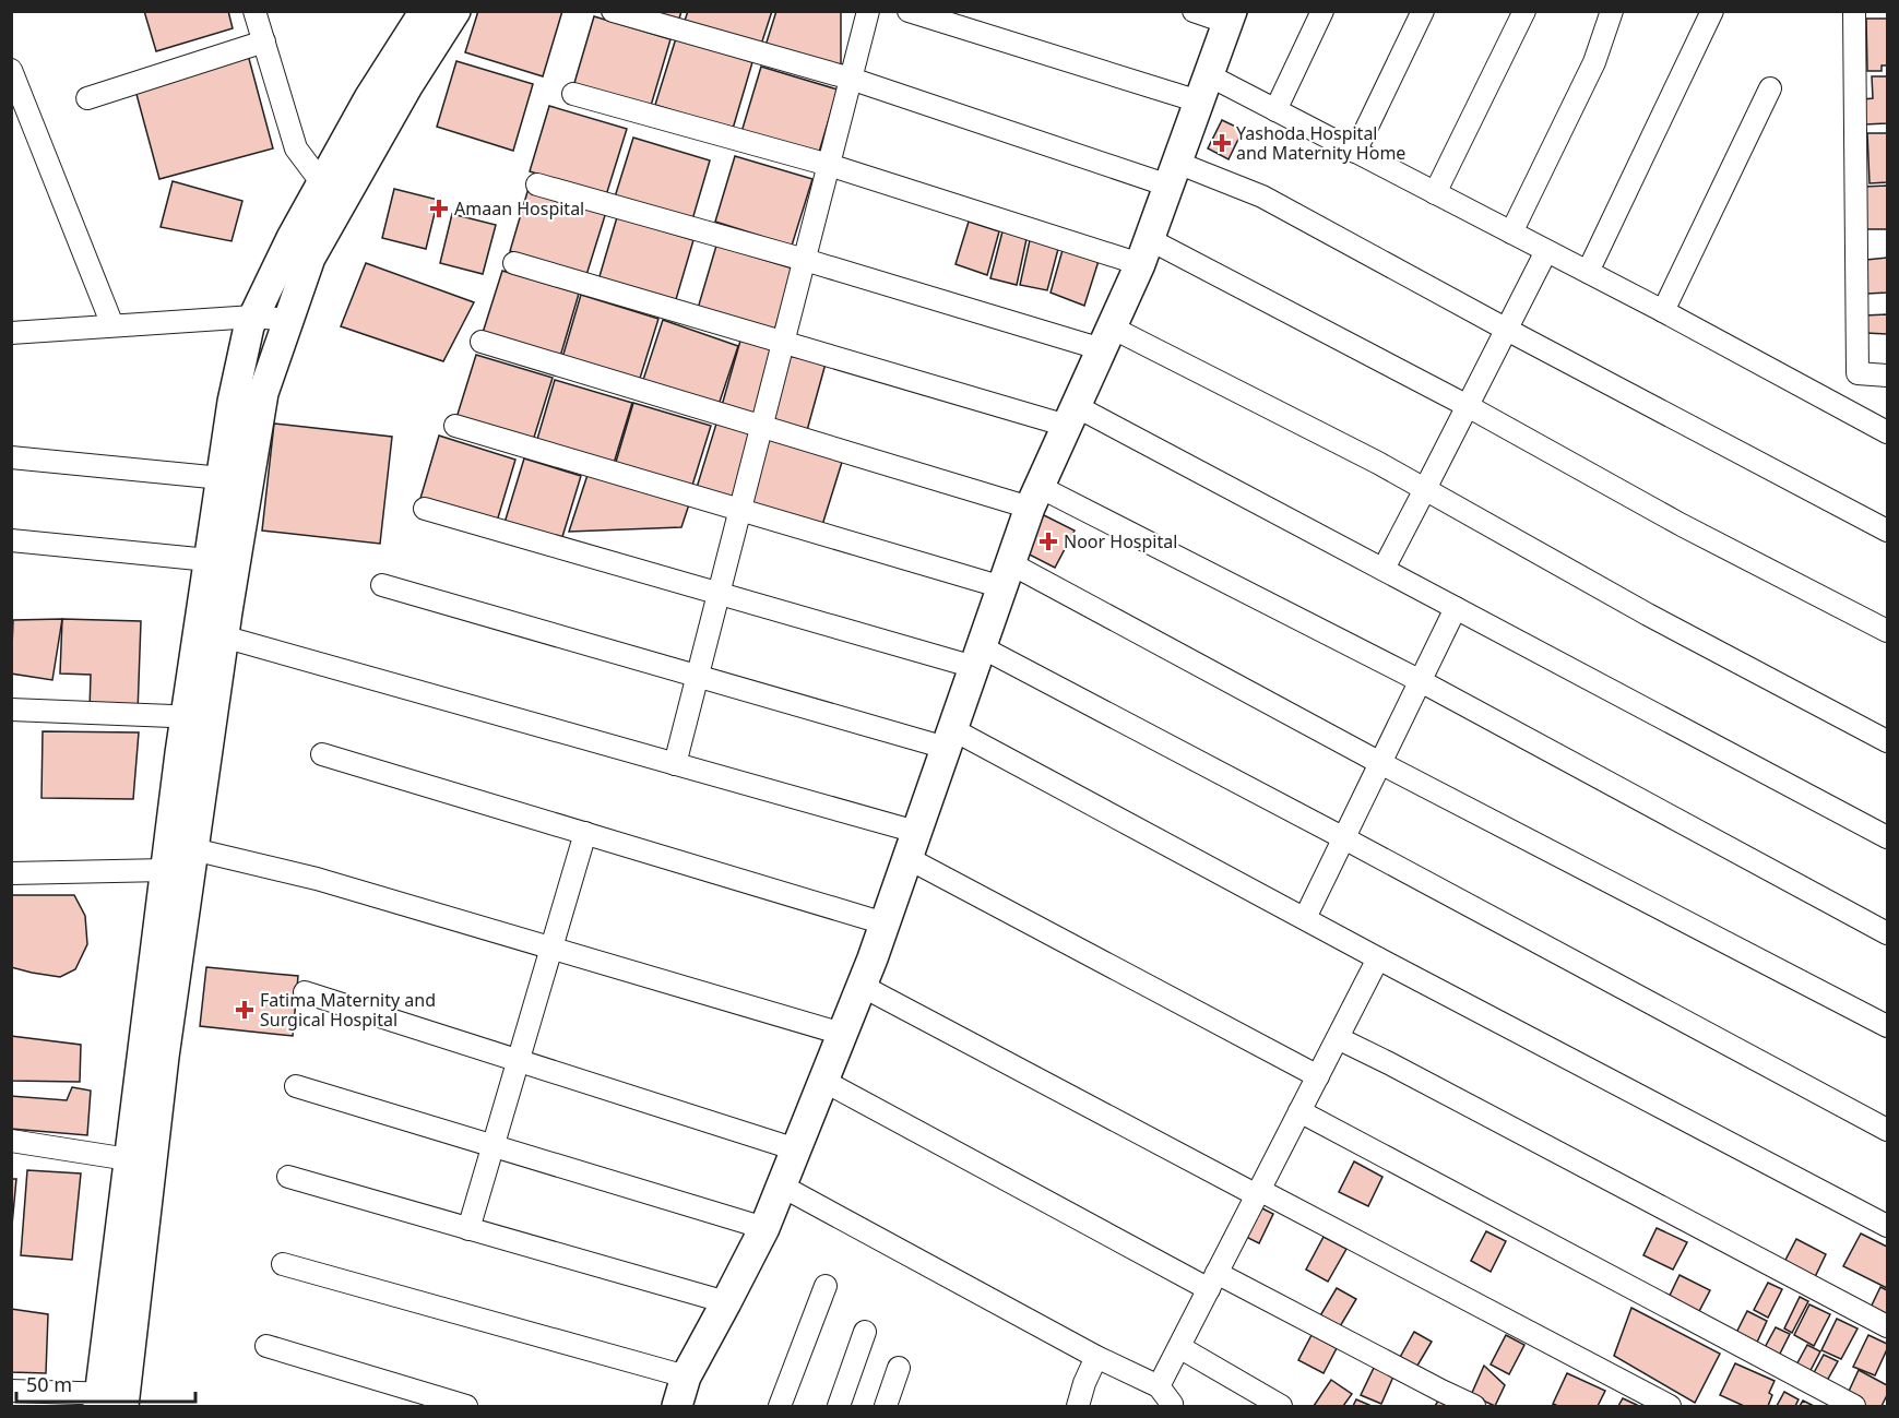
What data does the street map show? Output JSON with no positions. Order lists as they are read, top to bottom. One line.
{"places":{"health":["Yashoda Hospital and Maternity Home","Amaan Hospital","Noor Hospital","Fatima Maternity and Surgical Hospital"]},"scale_bar":"50 m"}
